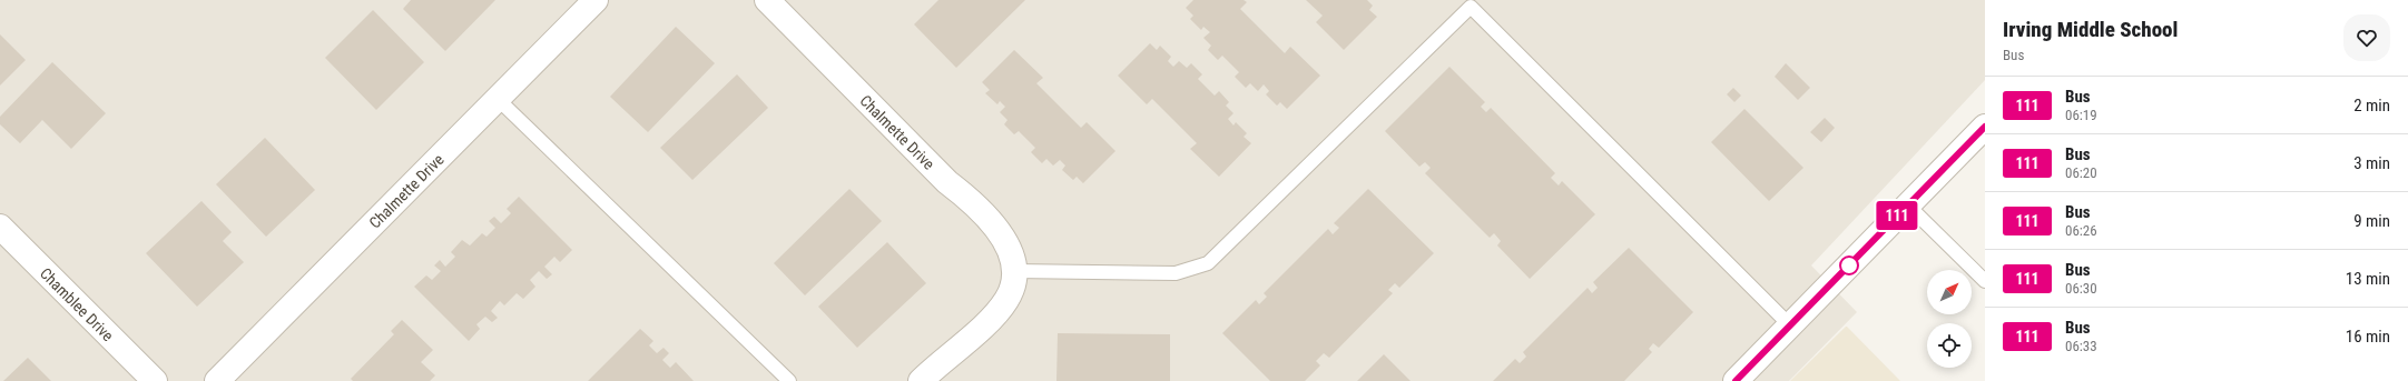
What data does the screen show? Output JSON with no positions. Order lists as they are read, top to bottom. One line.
{"streets":{"street":["Chalmette Drive","Chamblee Drive"]},"lines":["bus line 111"],"north":"top right","page":{"on_map":"111","heading":["Irving Middle School","Bus"],"list":[{"mark":"111","name":"Bus","note":"06:19","value":"2 min"},{"mark":"111","name":"Bus","note":"06:20","value":"3 min"},{"mark":"111","name":"Bus","note":"06:26","value":"9 min"},{"mark":"111","name":"Bus","note":"06:30","value":"13 min"},{"mark":"111","name":"Bus","note":"06:33","value":"16 min"}]}}
